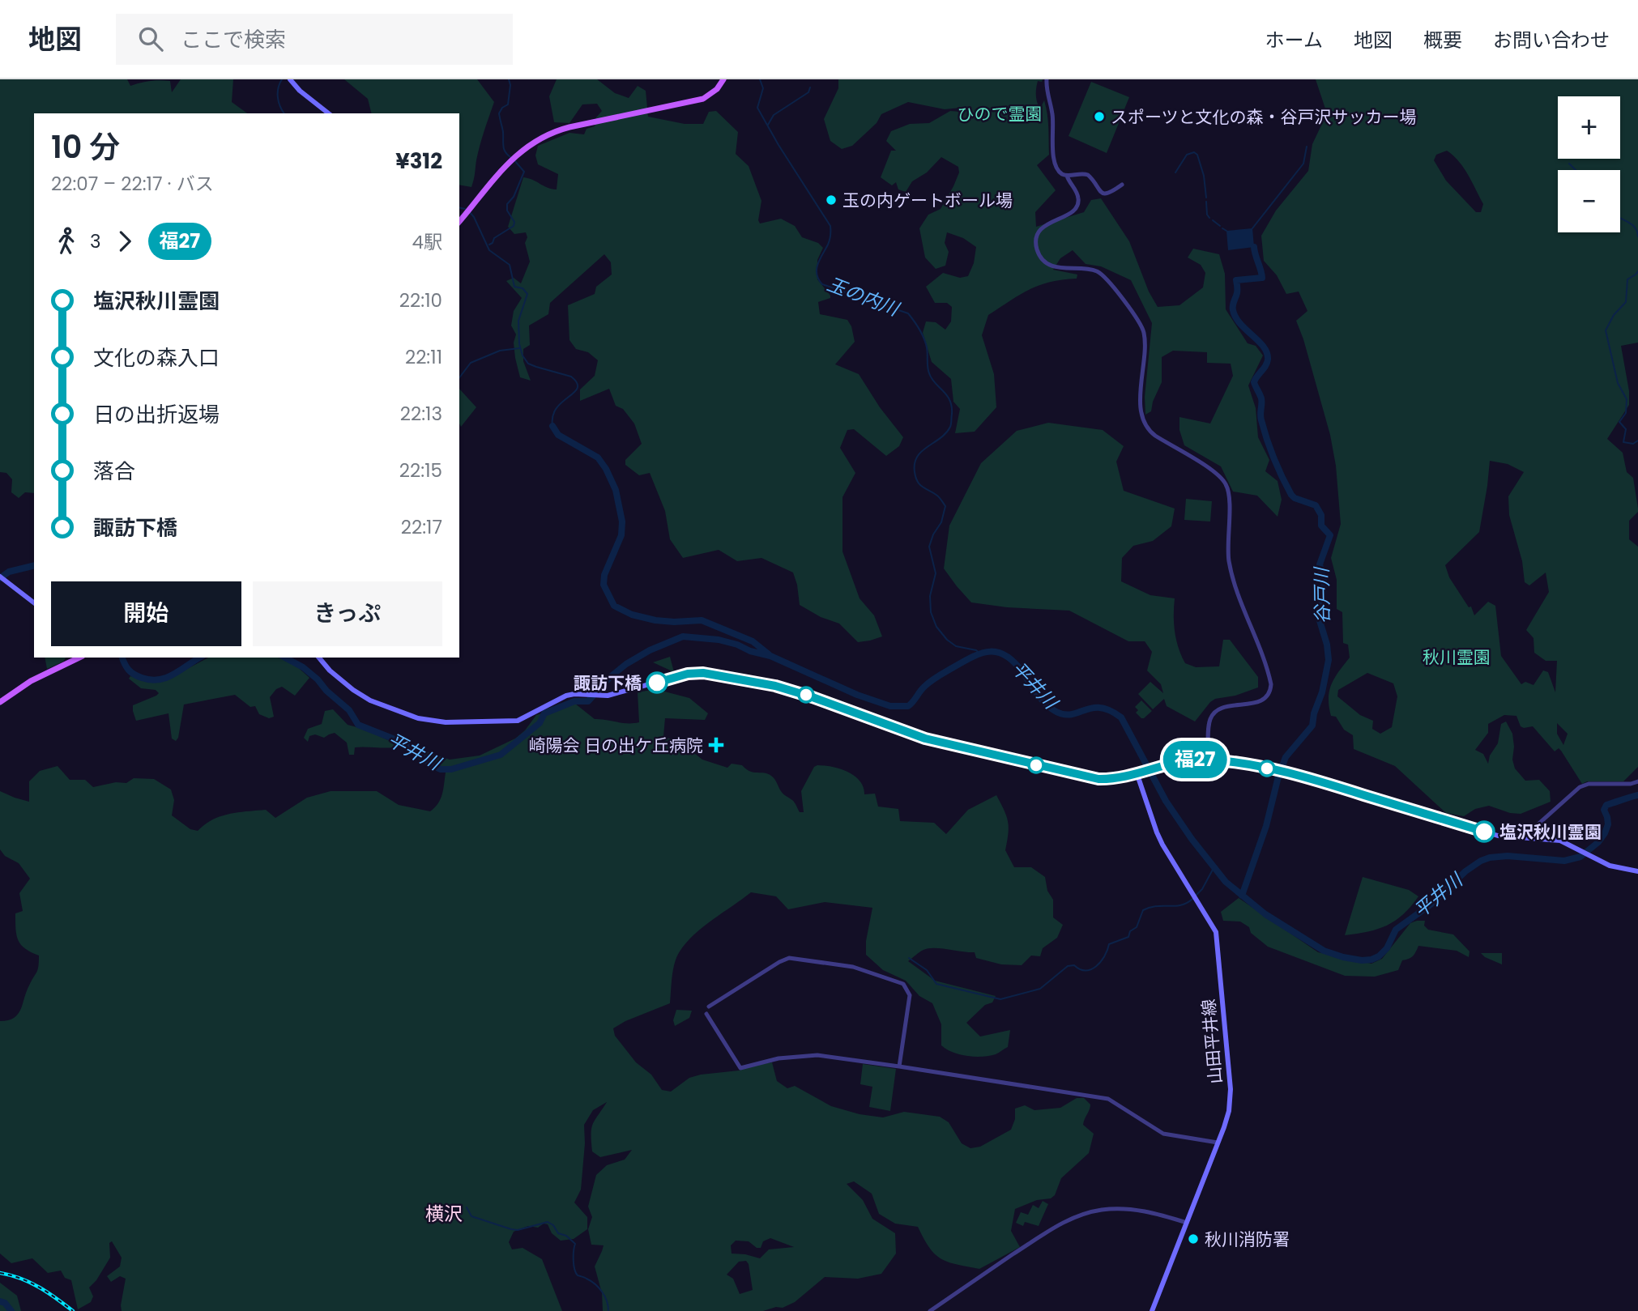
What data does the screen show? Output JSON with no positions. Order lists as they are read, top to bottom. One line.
{"streets":{"main road":["山田平井線"]},"districts":["横沢"],"water":["玉の内川","谷戸川","平井川"],"parks":["ひので霊園","秋川霊園"],"places":{"other":["スポーツと文化の森・谷戸沢サッカー場","玉の内ゲートボール場","諏訪下橋","塩沢秋川霊園","秋川消防署"],"health":["崎陽会 日の出ケ丘病院"]},"lines":["bus line 福27"],"page":{"header":"地図","search":"ここで検索","nav":["ホーム","地図","概要","お問い合わせ"],"on_map":"福27","map_buttons":["+","−"],"heading":["10 分","22:07 – 22:17 · バス","¥312"],"legs":["3","福27","4駅"],"list":[{"name":"塩沢秋川霊園","value":"22:10"},{"name":"文化の森入口","value":"22:11"},{"name":"日の出折返場","value":"22:13"},{"name":"落合","value":"22:15"},{"name":"諏訪下橋","value":"22:17"}],"buttons":["開始","きっぷ"]}}
